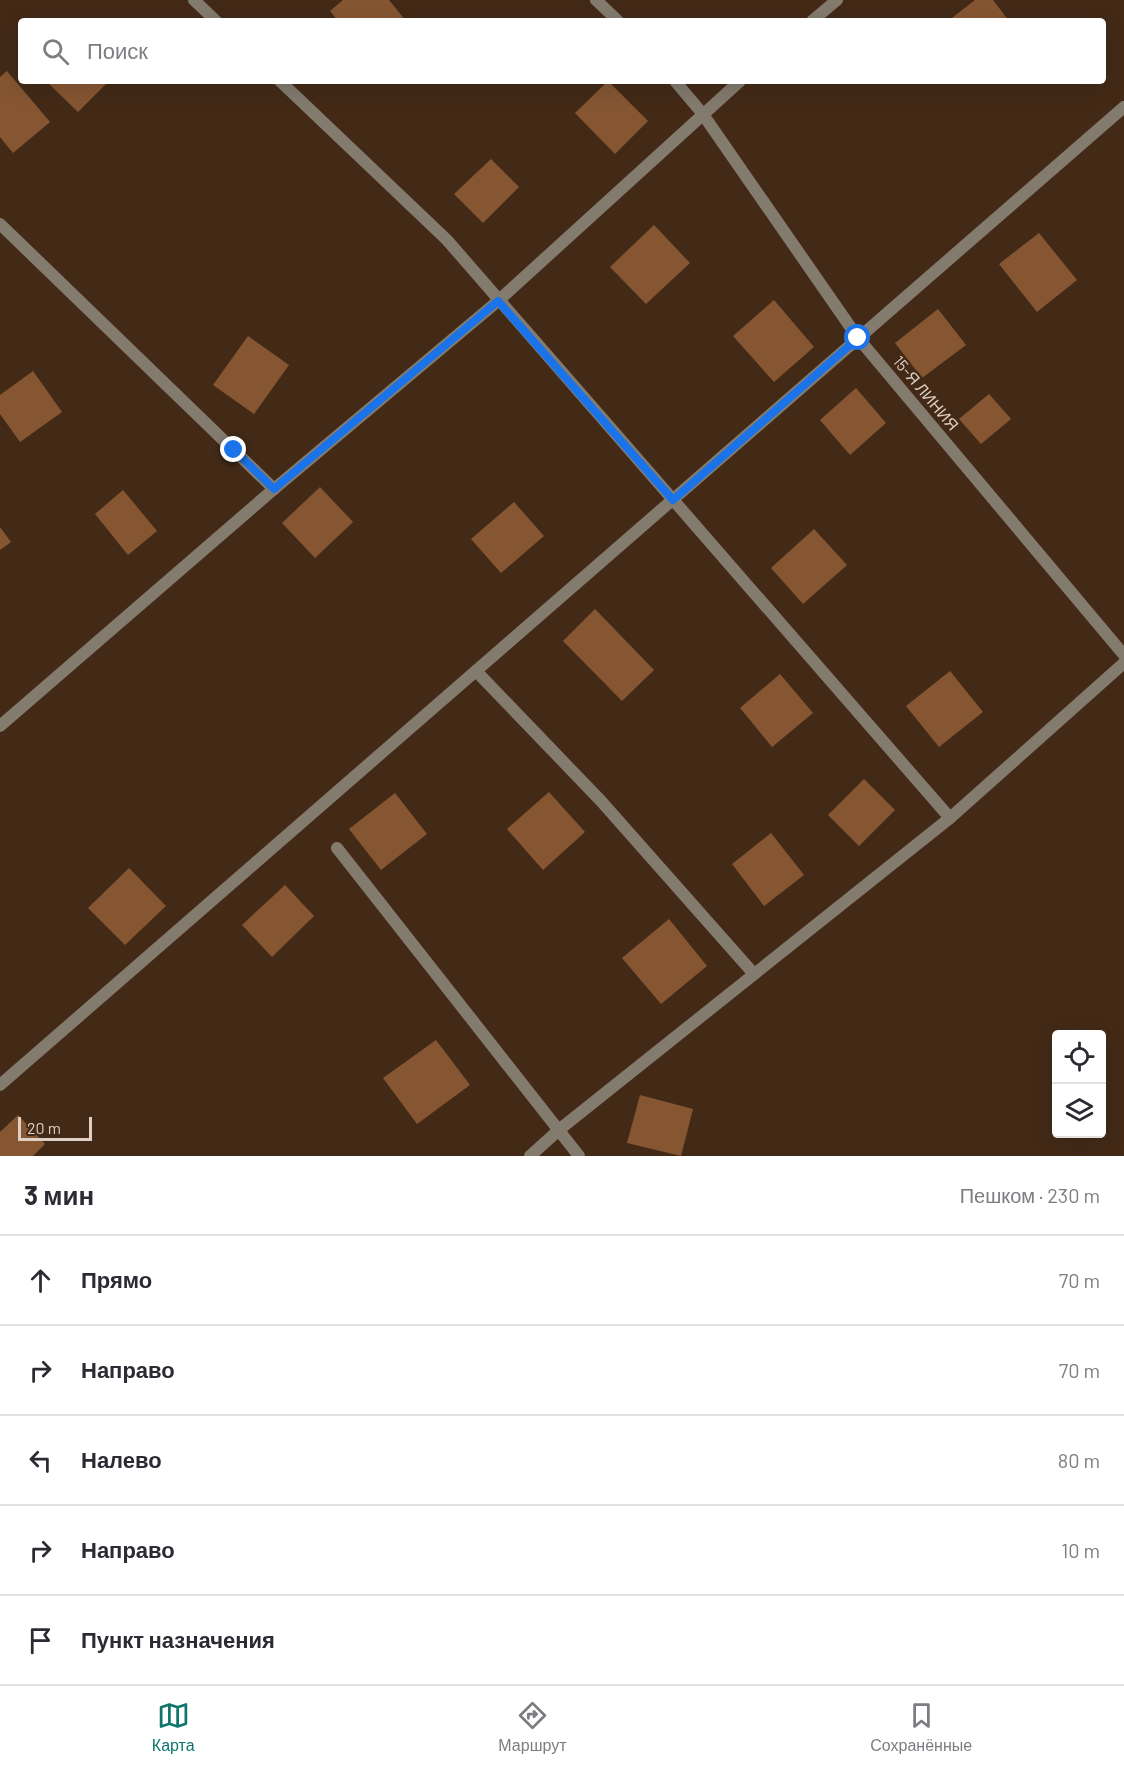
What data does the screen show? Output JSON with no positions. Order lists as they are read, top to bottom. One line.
{"streets":{"street":["15-Я ЛИНИЯ"]},"scale_bar":"20 m","page":{"search":"Поиск","scale":"20 m","heading":["3 мин","Пешком · 230 m"],"list":[["Прямо","70 m"],["Направо","70 m"],["Налево","80 m"],["Направо","10 m"],"Пункт назначения"],"nav":["Карта","Маршрут","Сохранённые"]}}
